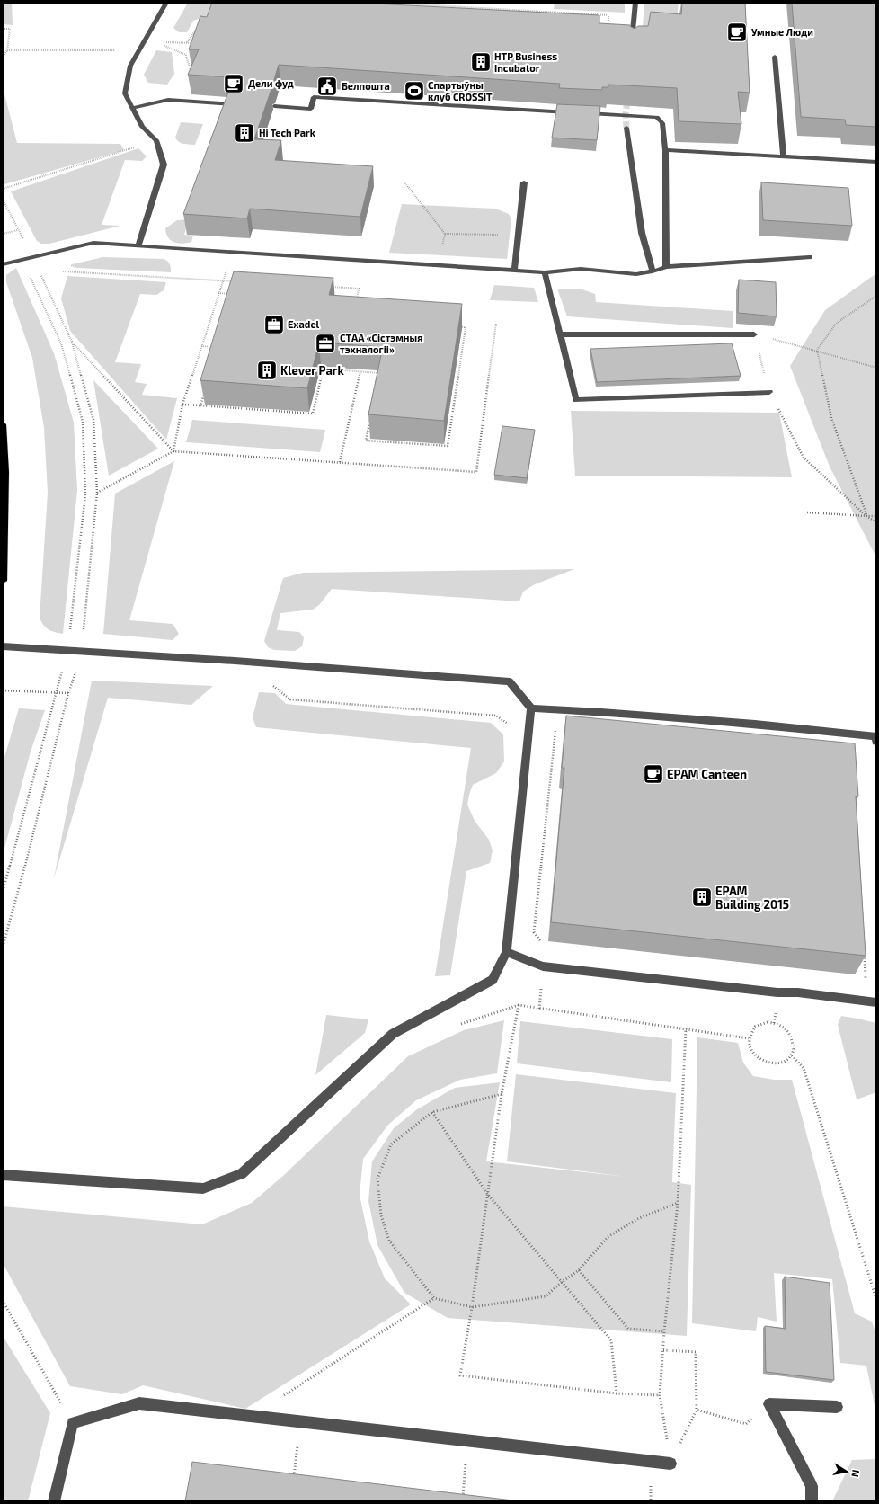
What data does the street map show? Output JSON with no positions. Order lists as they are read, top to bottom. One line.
{"places":{"cafe":["Умные Люди","Дели фуд","EPAM Canteen"],"building":["HTP Business Incubator","Hi Tech Park","Klever Park","EPAM Building 2015"],"public building":["Белпошта"],"sports":["Спартыўны клуб CROSSiT"],"office":["Exadel","СТАА «Сістэмныя тэхналогіі»"]},"north":"right"}
